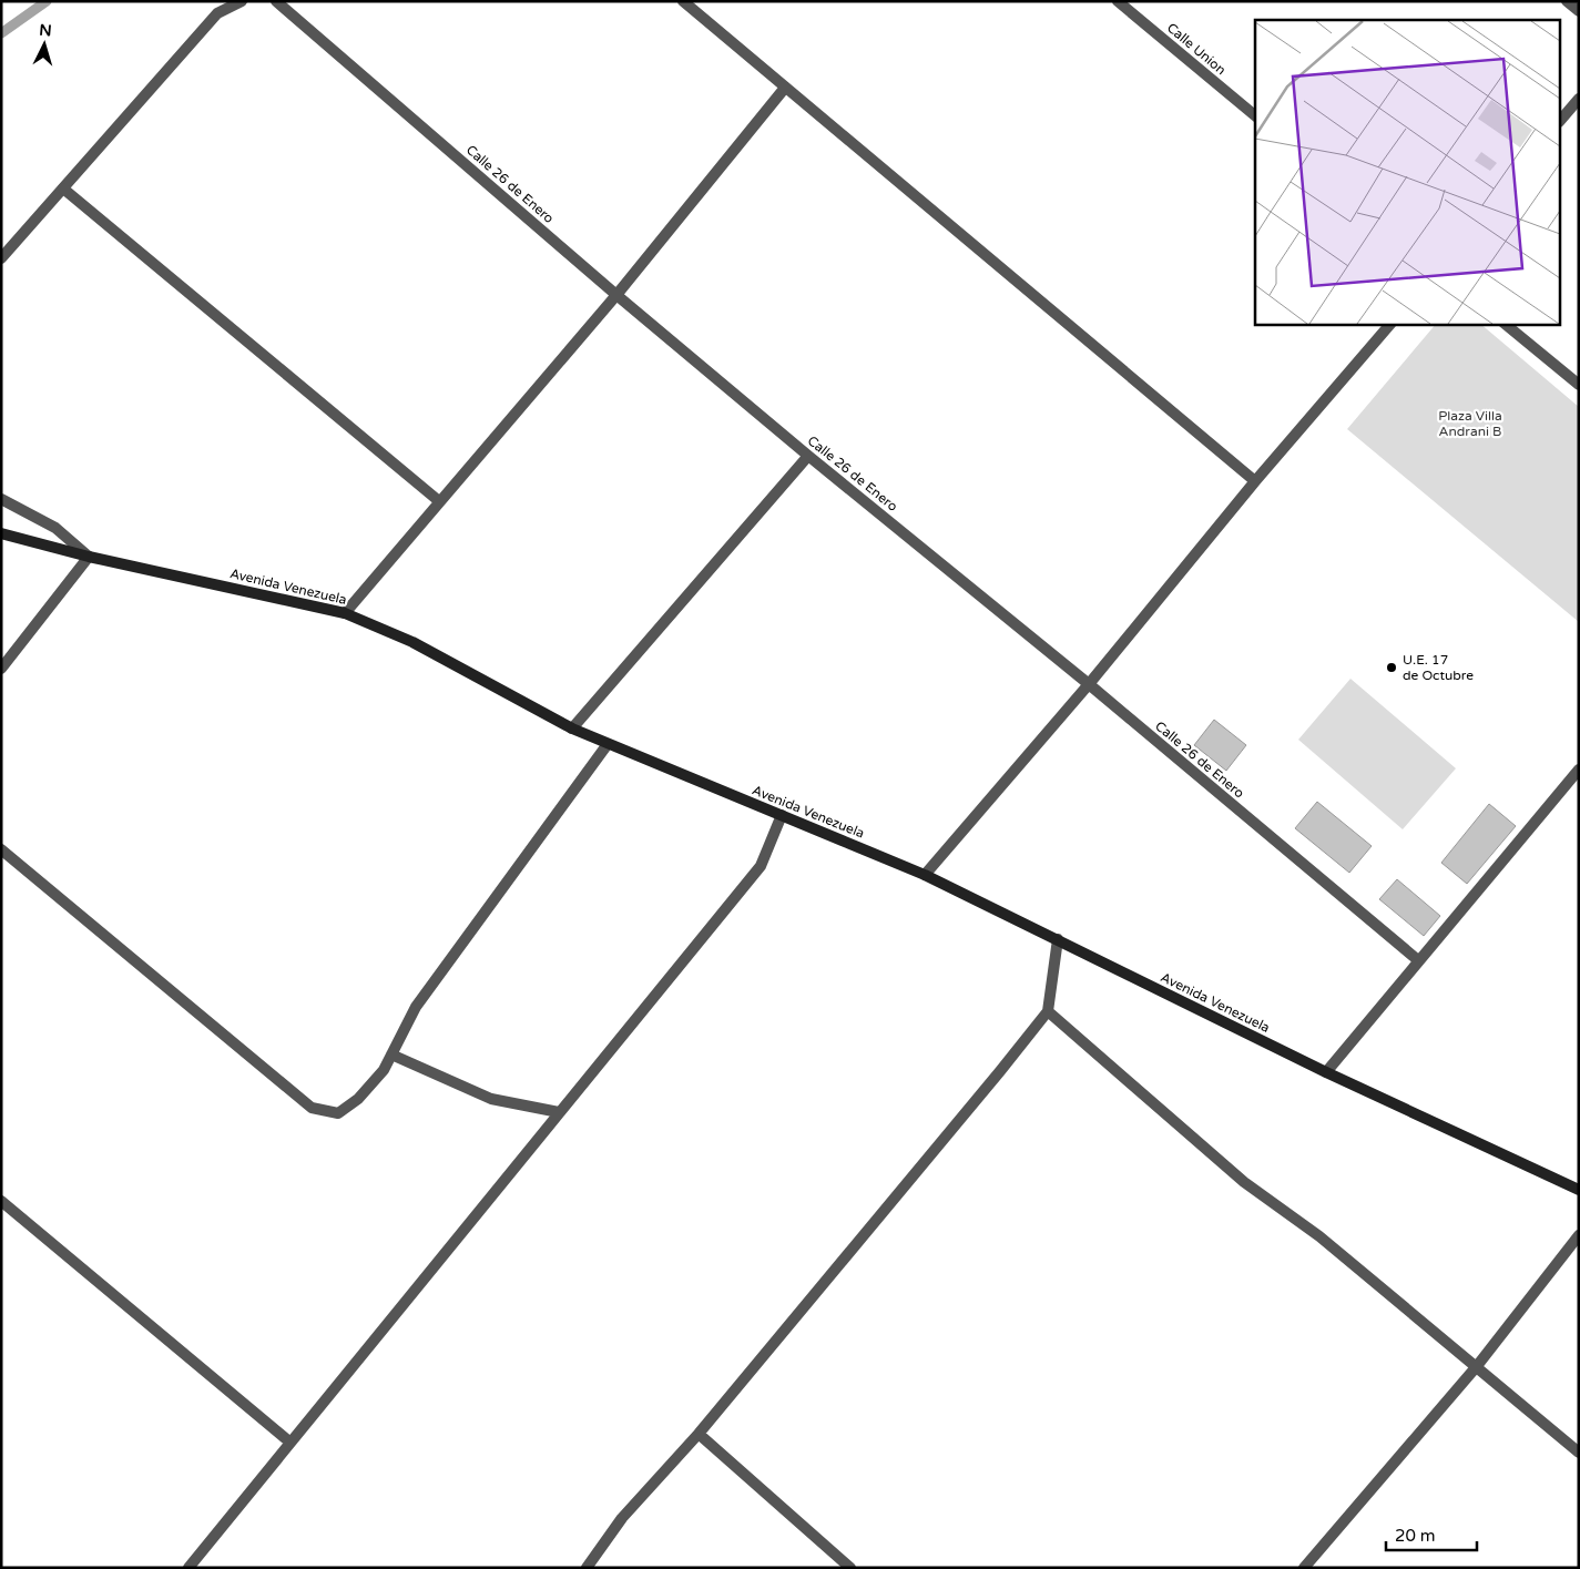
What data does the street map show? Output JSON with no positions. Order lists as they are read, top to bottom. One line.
{"streets":{"street":["Calle Union","Calle 26 de Enero","Avenida Venezuela"]},"parks":["Plaza Villa Andrani B"],"places":["U.E. 17 de Octubre"],"scale_bar":"20 m","north":"top"}
